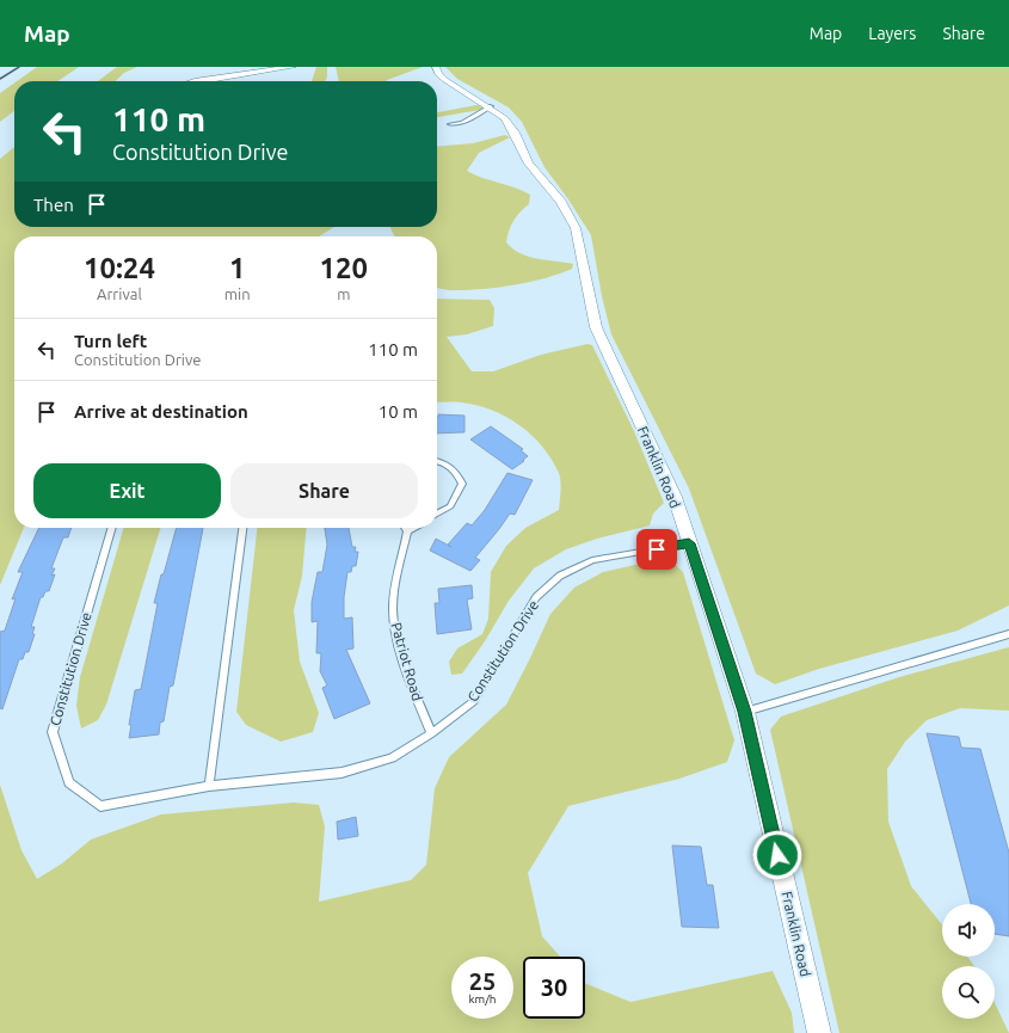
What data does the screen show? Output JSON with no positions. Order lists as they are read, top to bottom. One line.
{"streets":{"street":["Franklin Road"],"lane":["Constitution Drive","Patriot Road"]},"crossings":[["Franklin Road","Constitution Drive"],["Constitution Drive","Patriot Road"]],"page":{"header":"Map","nav":["Map","Layers","Share"],"turn":["110 m","Constitution Drive"],"then":"Then","eta":["10:24","Arrival","1","min","120","m"],"list":[{"name":"Turn left","note":"Constitution Drive","value":"110 m"},{"name":"Arrive at destination","value":"10 m"}],"buttons":["Exit","Share"],"speed":"25 km/h","limit":"30"}}
